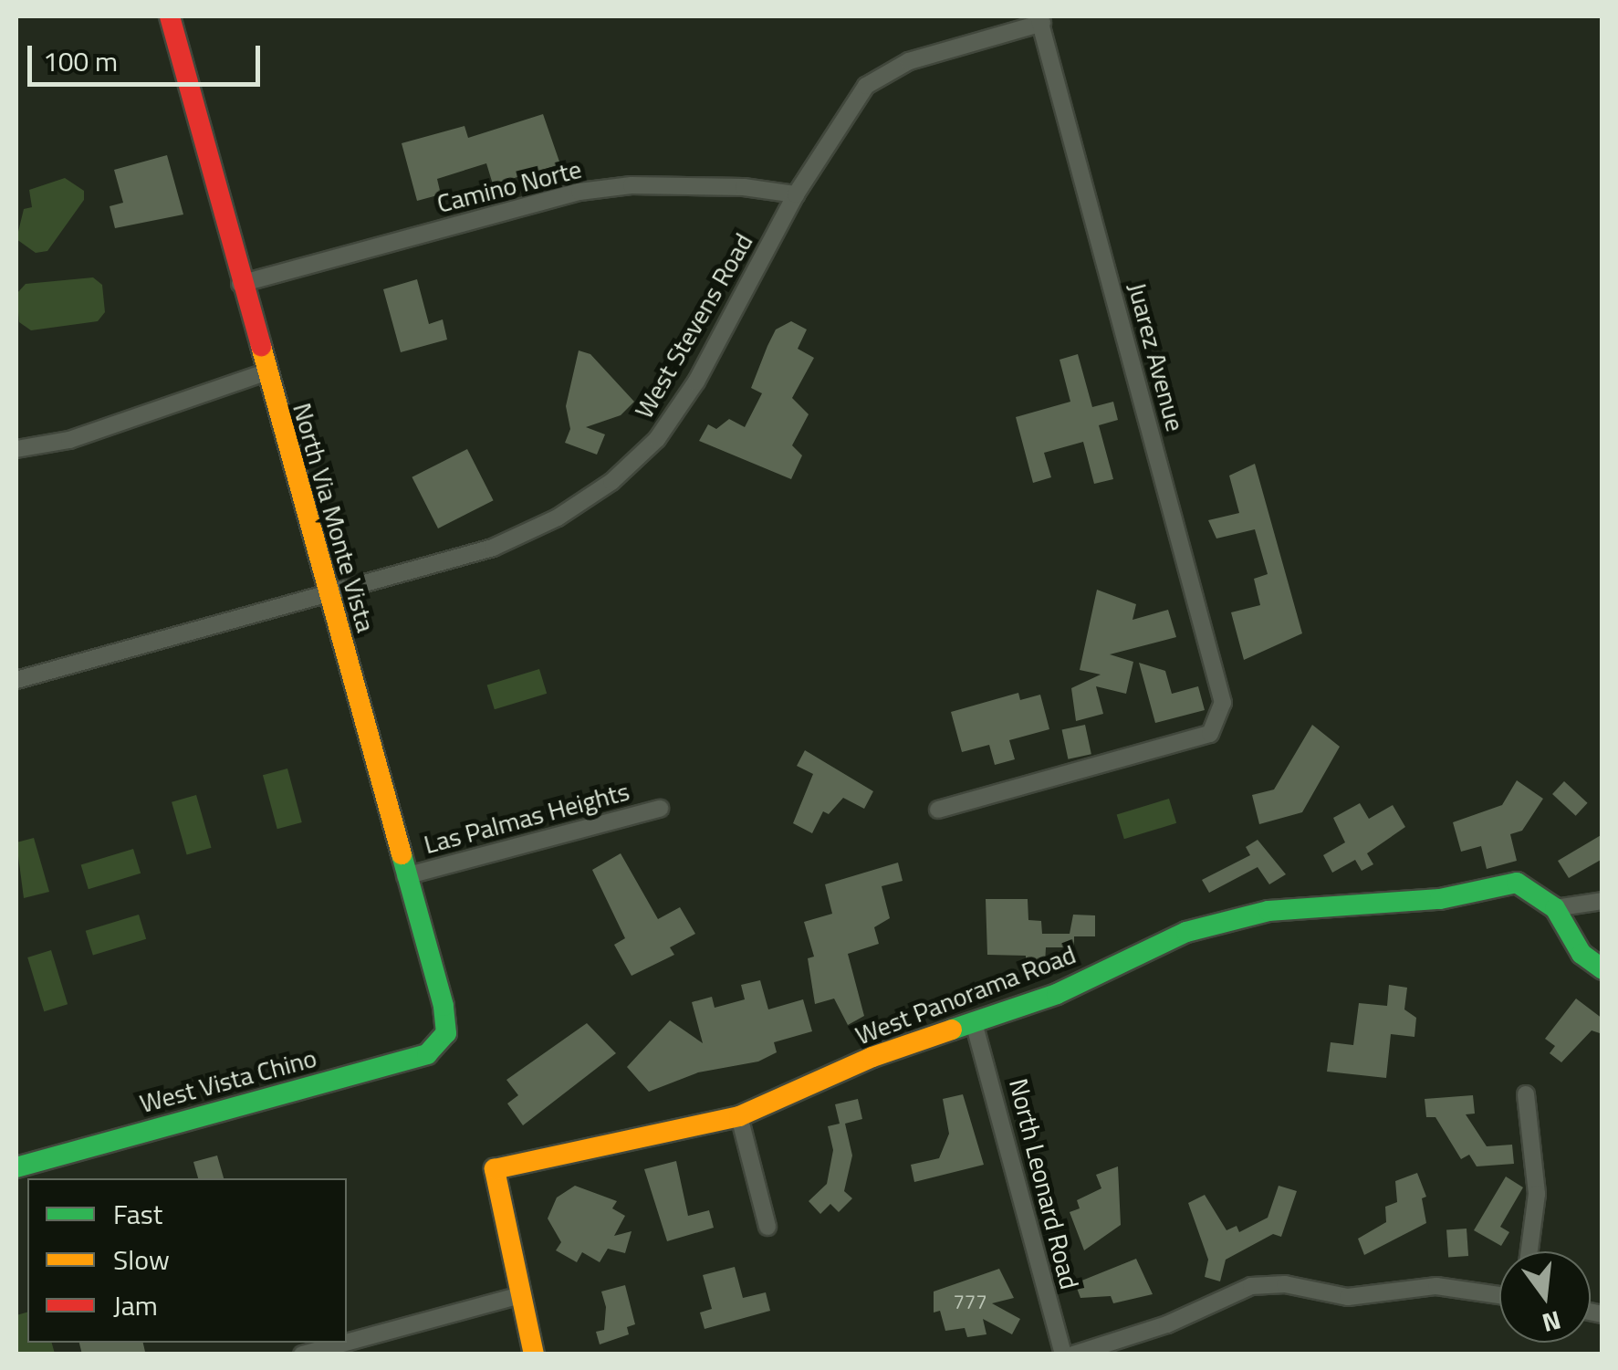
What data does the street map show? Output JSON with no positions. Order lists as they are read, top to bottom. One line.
{"streets":{"street":["Camino Norte","West Stevens Road","Juarez Avenue","North Via Monte Vista","Las Palmas Heights","West Panorama Road","West Vista Chino","North Leonard Road"]},"crossings":[["Camino Norte","West Stevens Road"],["Camino Norte","North Via Monte Vista"],["West Stevens Road","Juarez Avenue"],["West Stevens Road","North Via Monte Vista"],["North Via Monte Vista","Las Palmas Heights"],["North Via Monte Vista","West Vista Chino"],["West Panorama Road","North Leonard Road"]],"house_numbers":["777"],"legend":["Fast","Slow","Jam"],"scale_bar":"100 m","north":"bottom"}
